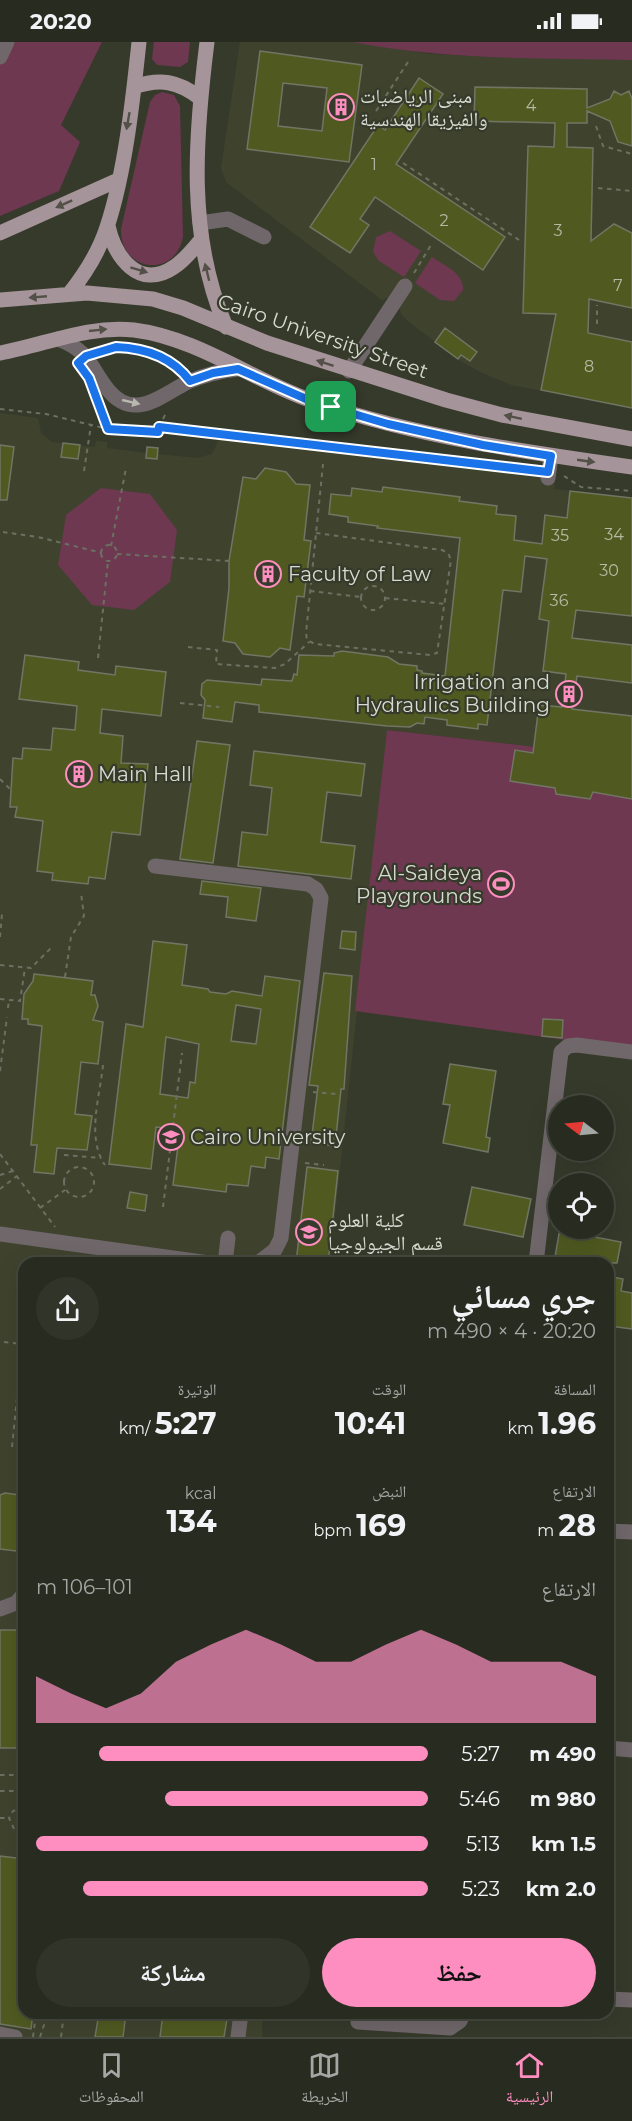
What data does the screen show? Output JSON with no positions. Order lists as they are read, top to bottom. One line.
{"streets":{"main road":["Cairo University Street"]},"places":{"building":["مبنى الرياضيات والفيزيقا الهندسية","Faculty of Law","Irrigation and Hydraulics Building","Main Hall"],"sports":["Al-Saideya Playgrounds"],"school or university":["Cairo University","كلية العلوم قسم الجيولوجيا"]},"house_numbers":["4","1","2","3","7","8","34","35","30","36"],"north":"left","page":{"status":"20:20","heading":["جري مسائي","20:20 · 4 × 490 m"],"stats":[["المسافة","1.96 km"],["الوقت","10:41"],["الوتيرة","5:27 /km"],["الارتفاع","28 m"],["النبض","169 bpm"],["kcal","134"]],"chart":["الارتفاع","101–106 m"],"list":[{"name":"490 m","note":"5:27"},{"name":"980 m","note":"5:46"},{"name":"1.5 km","note":"5:13"},{"name":"2.0 km","note":"5:23"}],"buttons":["حفظ","مشاركة"],"tabs":["الرئيسية","الخريطة","المحفوظات"]}}
